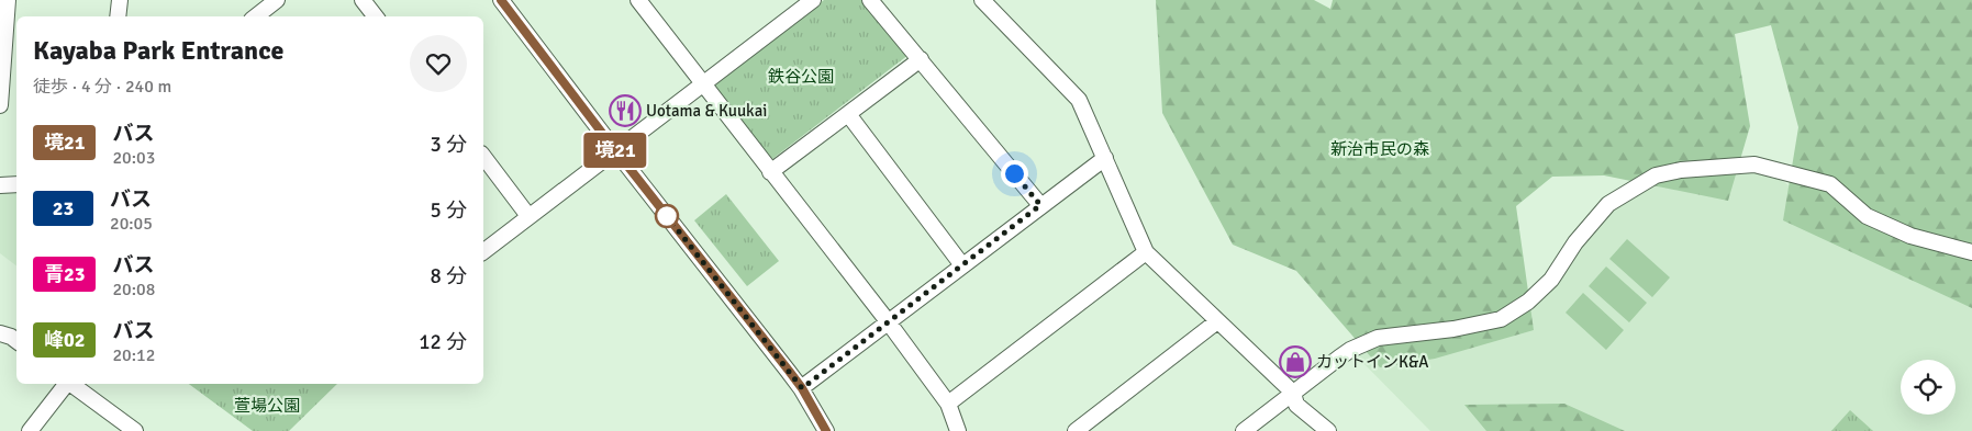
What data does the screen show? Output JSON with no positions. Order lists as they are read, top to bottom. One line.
{"parks":["鉄谷公園","新治市民の森","萱場公園"],"places":{"restaurant":["Uotama & Kuukai"],"shop":["カットインK&A"]},"lines":["bus line 境21"],"page":{"on_map":"境21","heading":["Kayaba Park Entrance","徒歩 · 4 分 · 240 m"],"list":[{"mark":"境21","name":"バス","note":"20:03","value":"3 分"},{"mark":"23","name":"バス","note":"20:05","value":"5 分"},{"mark":"青23","name":"バス","note":"20:08","value":"8 分"},{"mark":"峰02","name":"バス","note":"20:12","value":"12 分"}]}}
